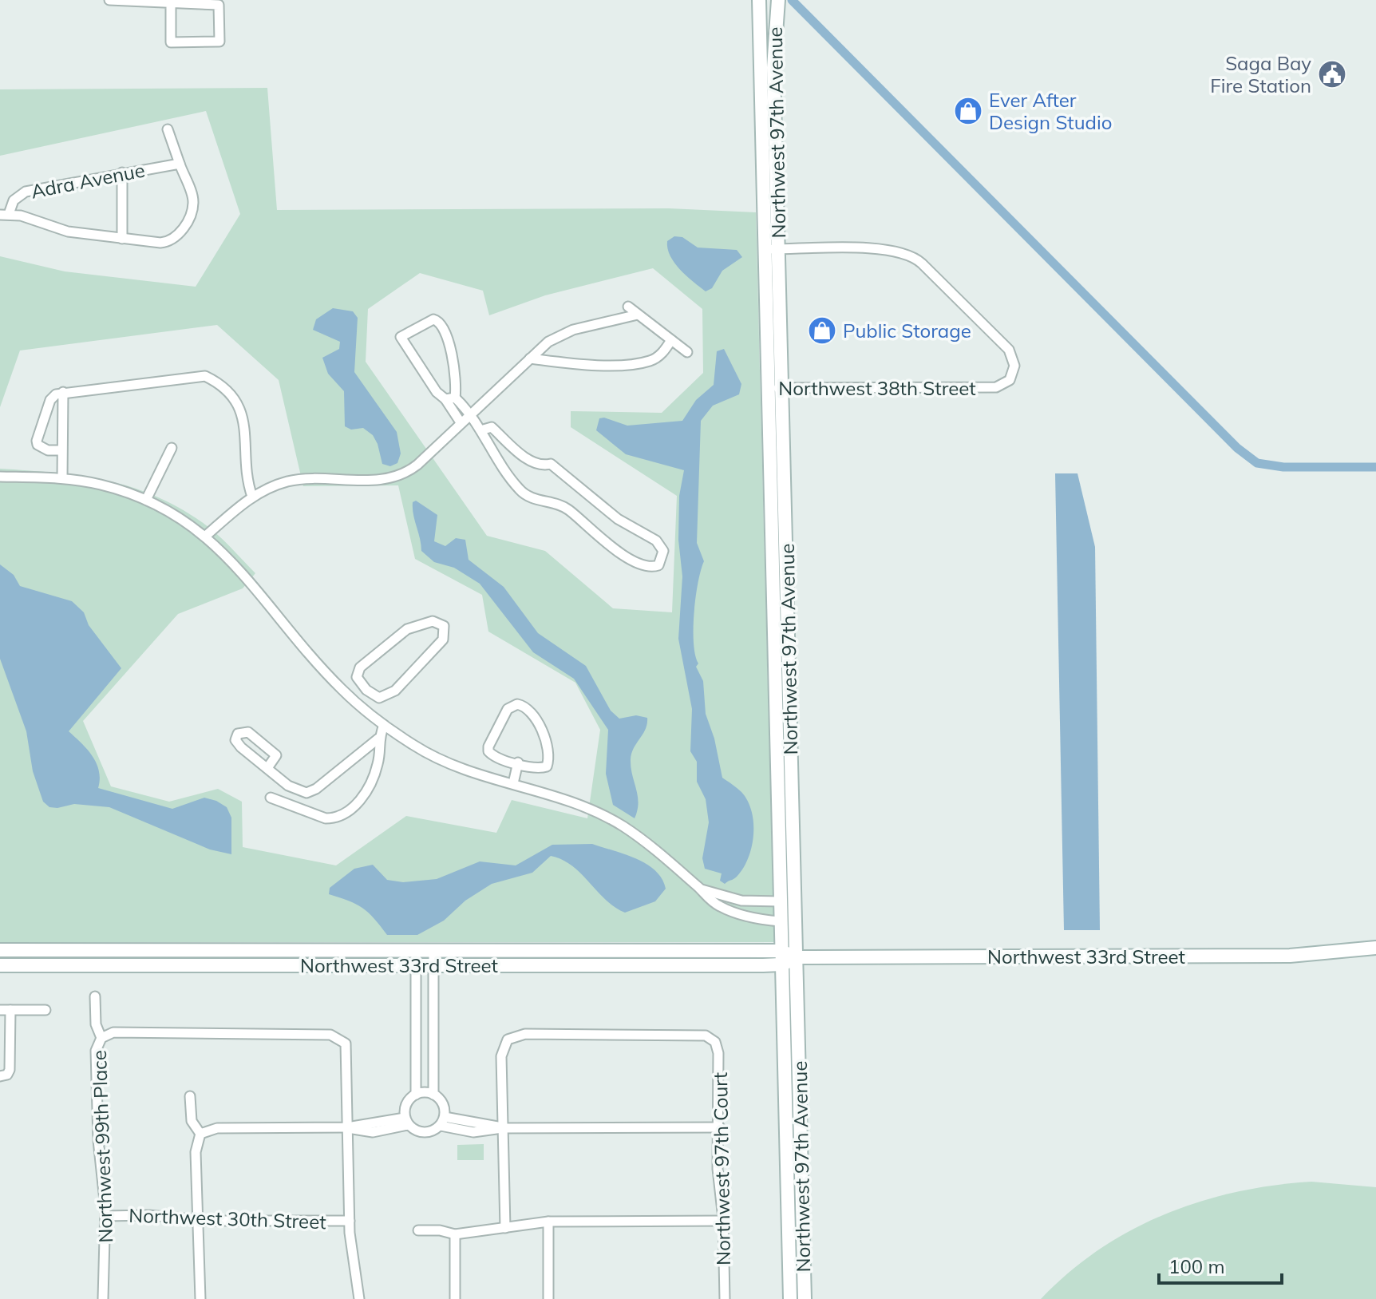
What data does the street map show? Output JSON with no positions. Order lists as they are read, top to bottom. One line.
{"streets":{"street":["Northwest 97th Avenue","Adra Avenue","Northwest 38th Street","Northwest 33rd Street","Northwest 99th Place","Northwest 97th Court","Northwest 30th Street"]},"crossings":[["Northwest 97th Avenue","Northwest 38th Street"],["Northwest 97th Avenue","Northwest 33rd Street"],["Northwest 99th Place","Northwest 30th Street"]],"places":{"public building":["Saga Bay Fire Station"],"shop":["Ever After Design Studio","Public Storage"]},"scale_bar":"100 m"}
